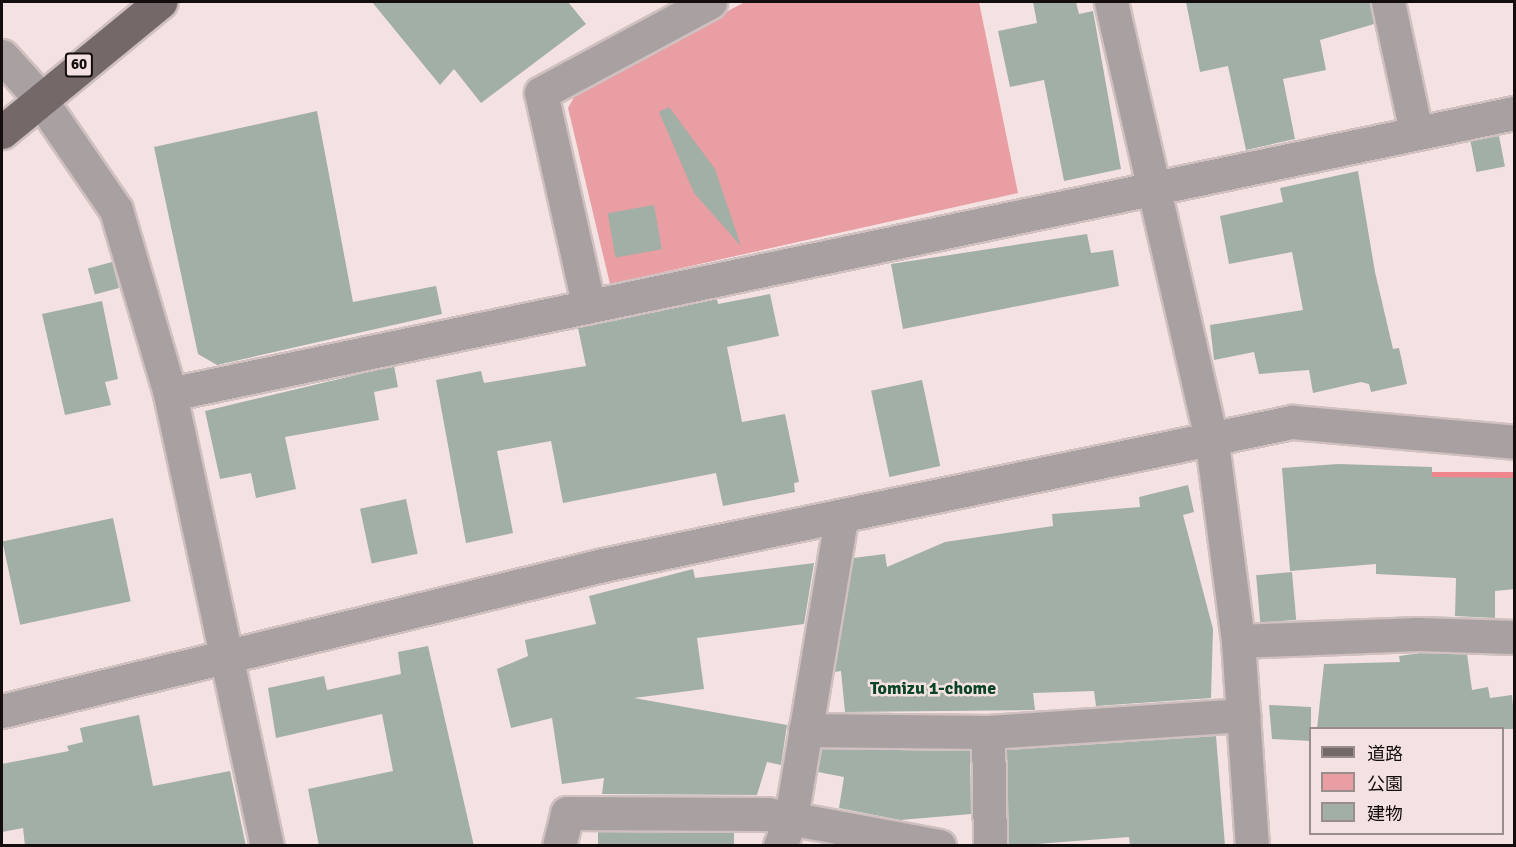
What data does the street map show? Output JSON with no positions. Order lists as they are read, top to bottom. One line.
{"streets":{"main road":["60"]},"districts":["Tomizu 1-chome"],"legend":["道路","公園","建物"]}
